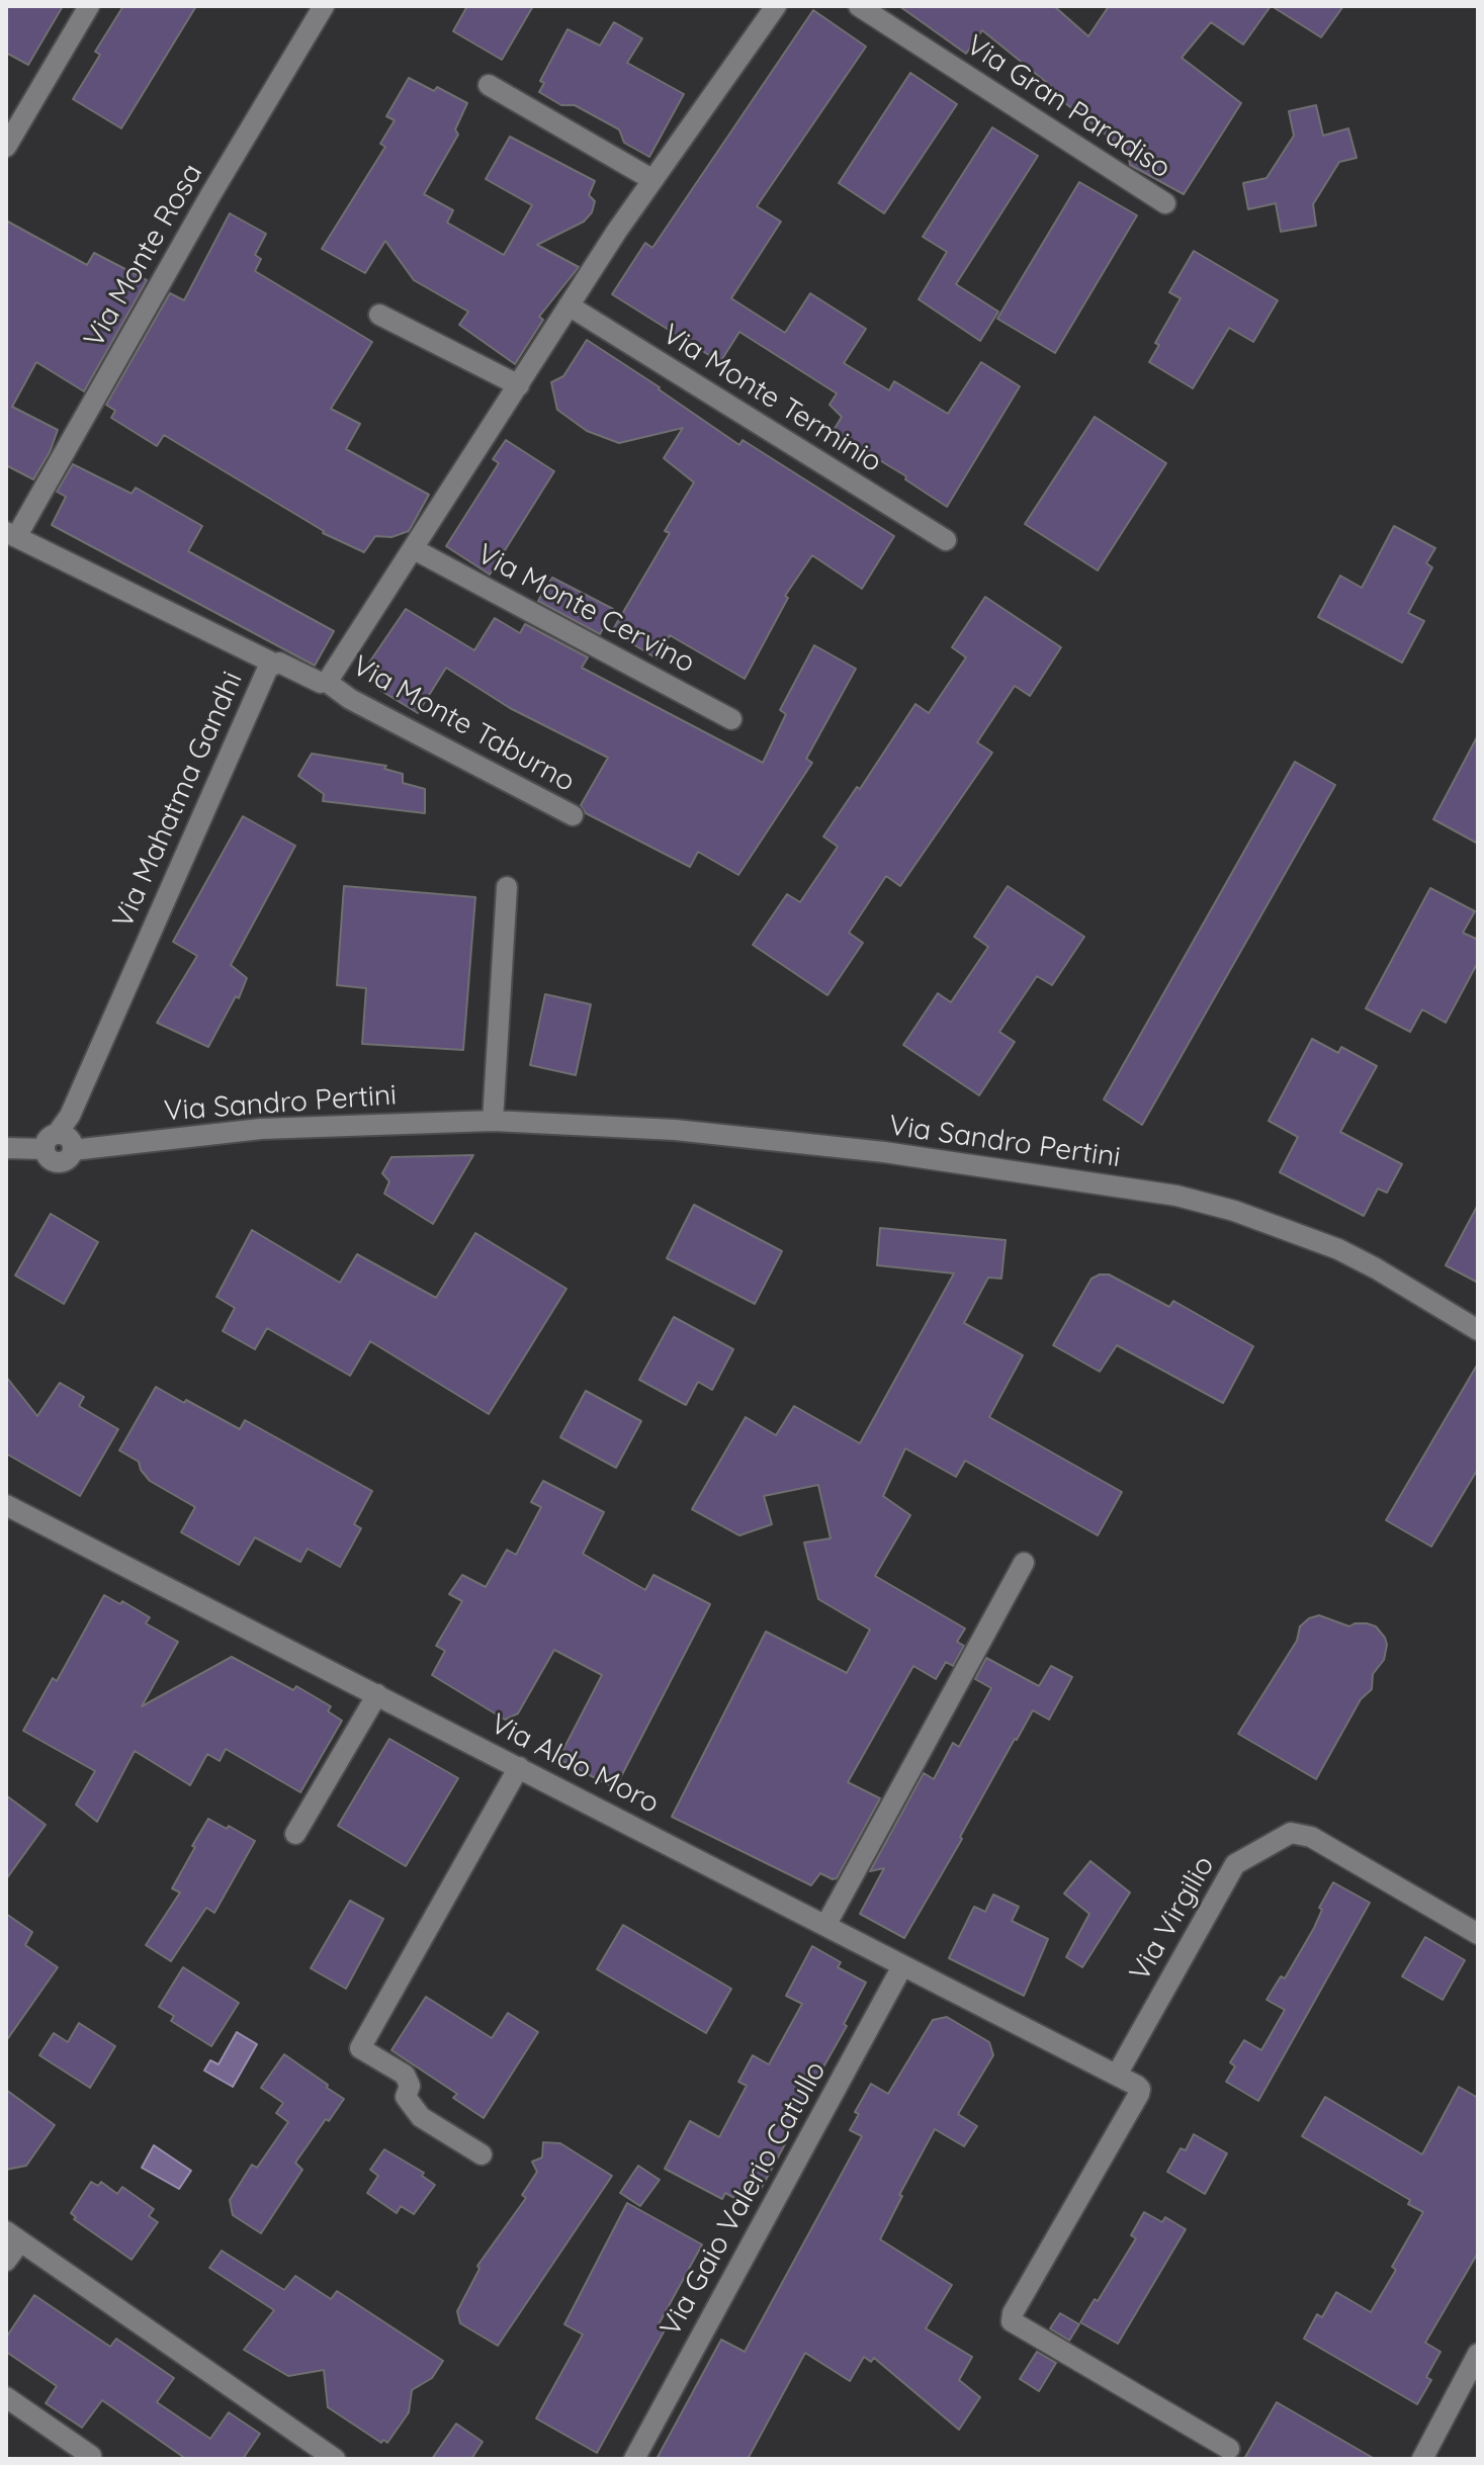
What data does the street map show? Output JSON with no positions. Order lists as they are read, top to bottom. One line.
{"streets":{"street":["Via Gran Paradiso","Via Monte Rosa","Via Monte Terminio","Via Monte Cervino","Via Monte Taburno","Via Mahatma Gandhi","Via Sandro Pertini","Via Aldo Moro","Via Virgilio","Via Gaio Valerio Catullo"]},"crossings":[["Via Monte Taburno","Via Mahatma Gandhi"],["Via Mahatma Gandhi","Via Sandro Pertini"],["Via Aldo Moro","Via Virgilio"],["Via Aldo Moro","Via Gaio Valerio Catullo"]]}
